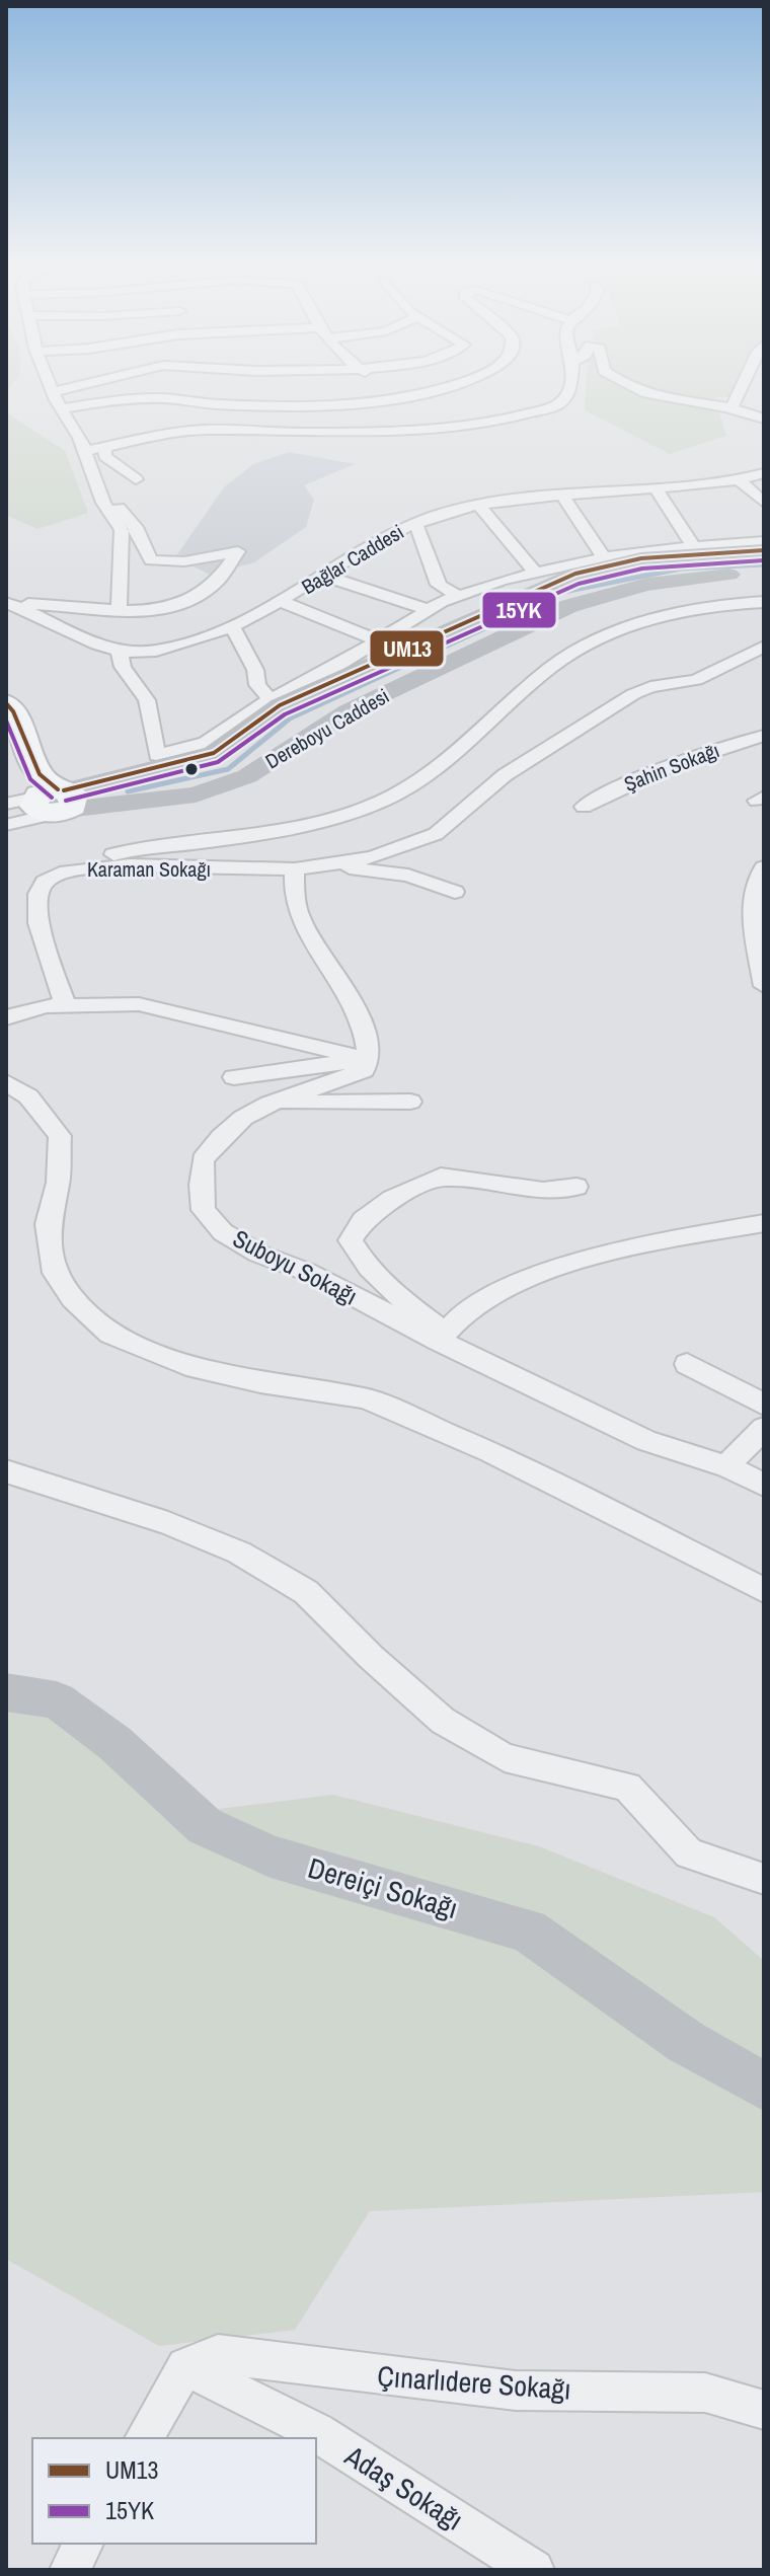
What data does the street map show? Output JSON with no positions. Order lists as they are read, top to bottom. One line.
{"streets":{"main road":["Dereboyu Caddesi","Dereiçi Sokağı"],"street":["Bağlar Caddesi","Şahin Sokağı","Karaman Sokağı","Suboyu Sokağı","Çınarlıdere Sokağı","Adaş Sokağı"]},"crossings":[["Çınarlıdere Sokağı","Adaş Sokağı"]],"lines":["transit line UM13","transit line 15YK"],"legend":["UM13","15YK"]}
